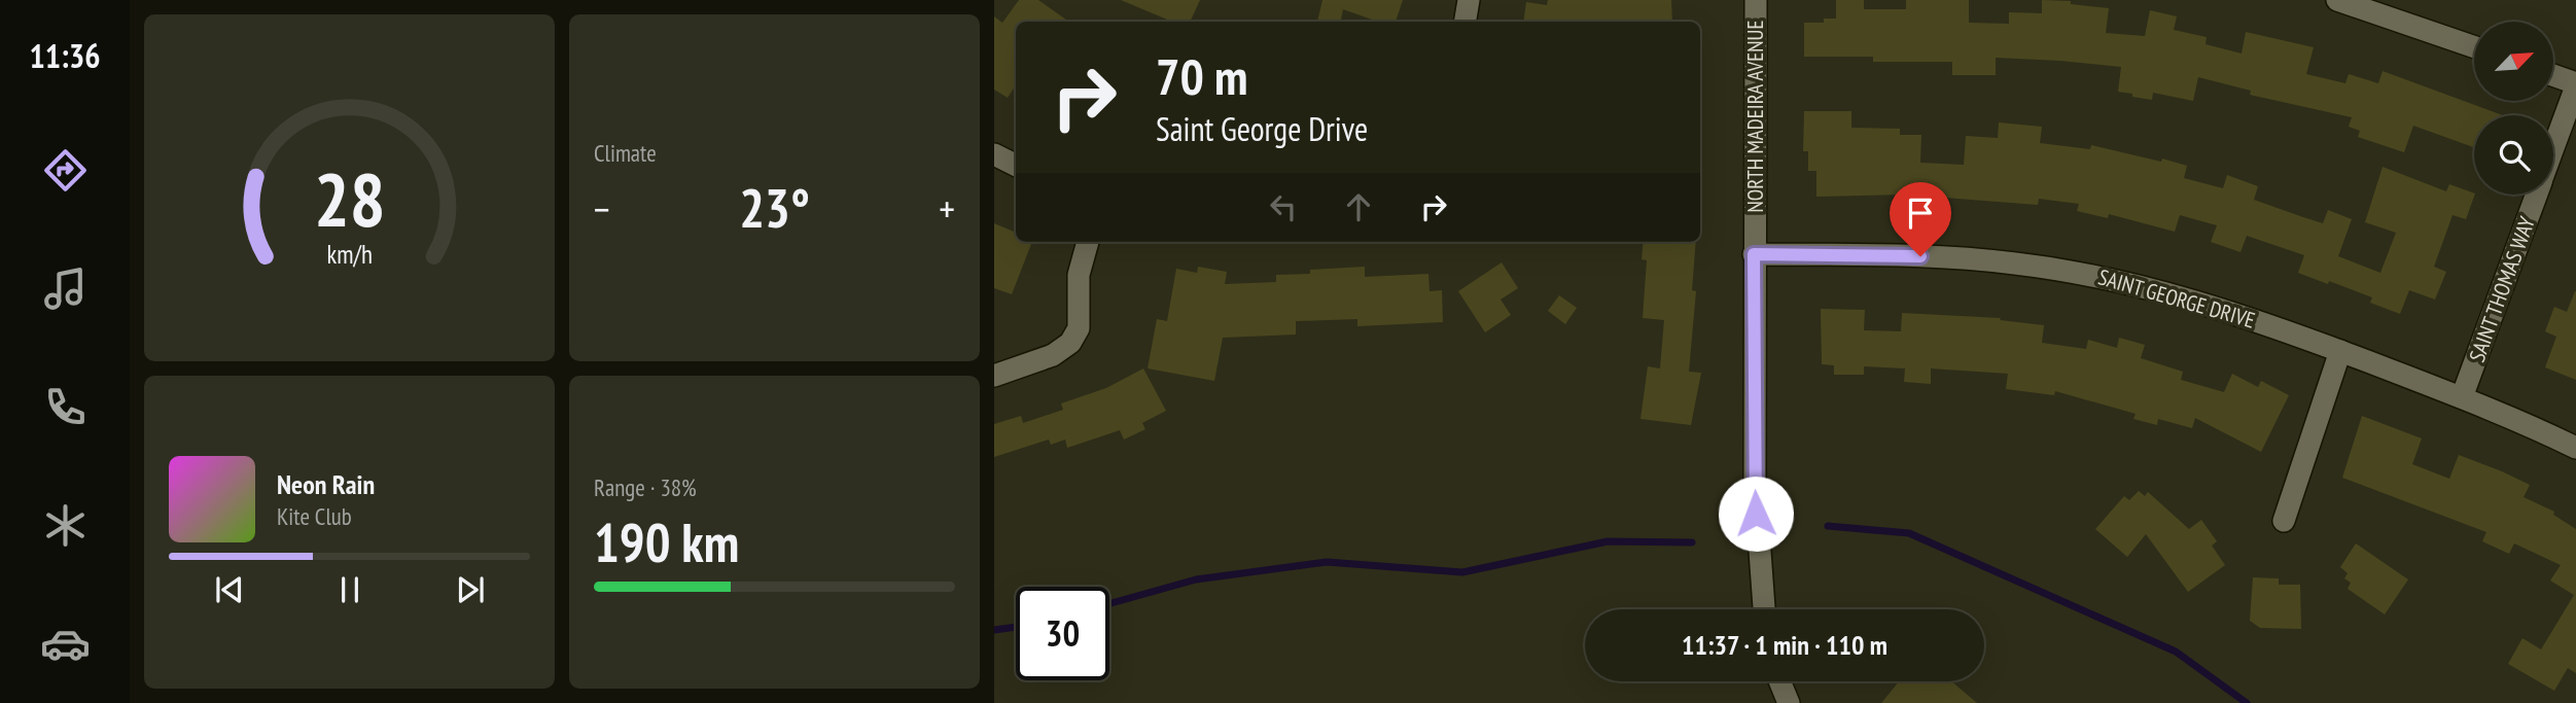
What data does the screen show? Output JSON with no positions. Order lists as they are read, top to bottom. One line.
{"streets":{"street":["NORTH MADEIRA AVENUE","SAINT THOMAS WAY","SAINT GEORGE DRIVE"]},"crossings":[["NORTH MADEIRA AVENUE","SAINT GEORGE DRIVE"],["SAINT THOMAS WAY","SAINT GEORGE DRIVE"]],"north":"top right","page":{"tabs":"11:36","tile":["Climate",["Range · 38%","190 km"]],"turn":["70 m","Saint George Drive"],"heat":["−","23°","+"],"song":["Neon Rain","Kite Club"],"limit":"30","trip":"11:37 · 1 min · 110 m","gauge":["28","km/h"]}}
